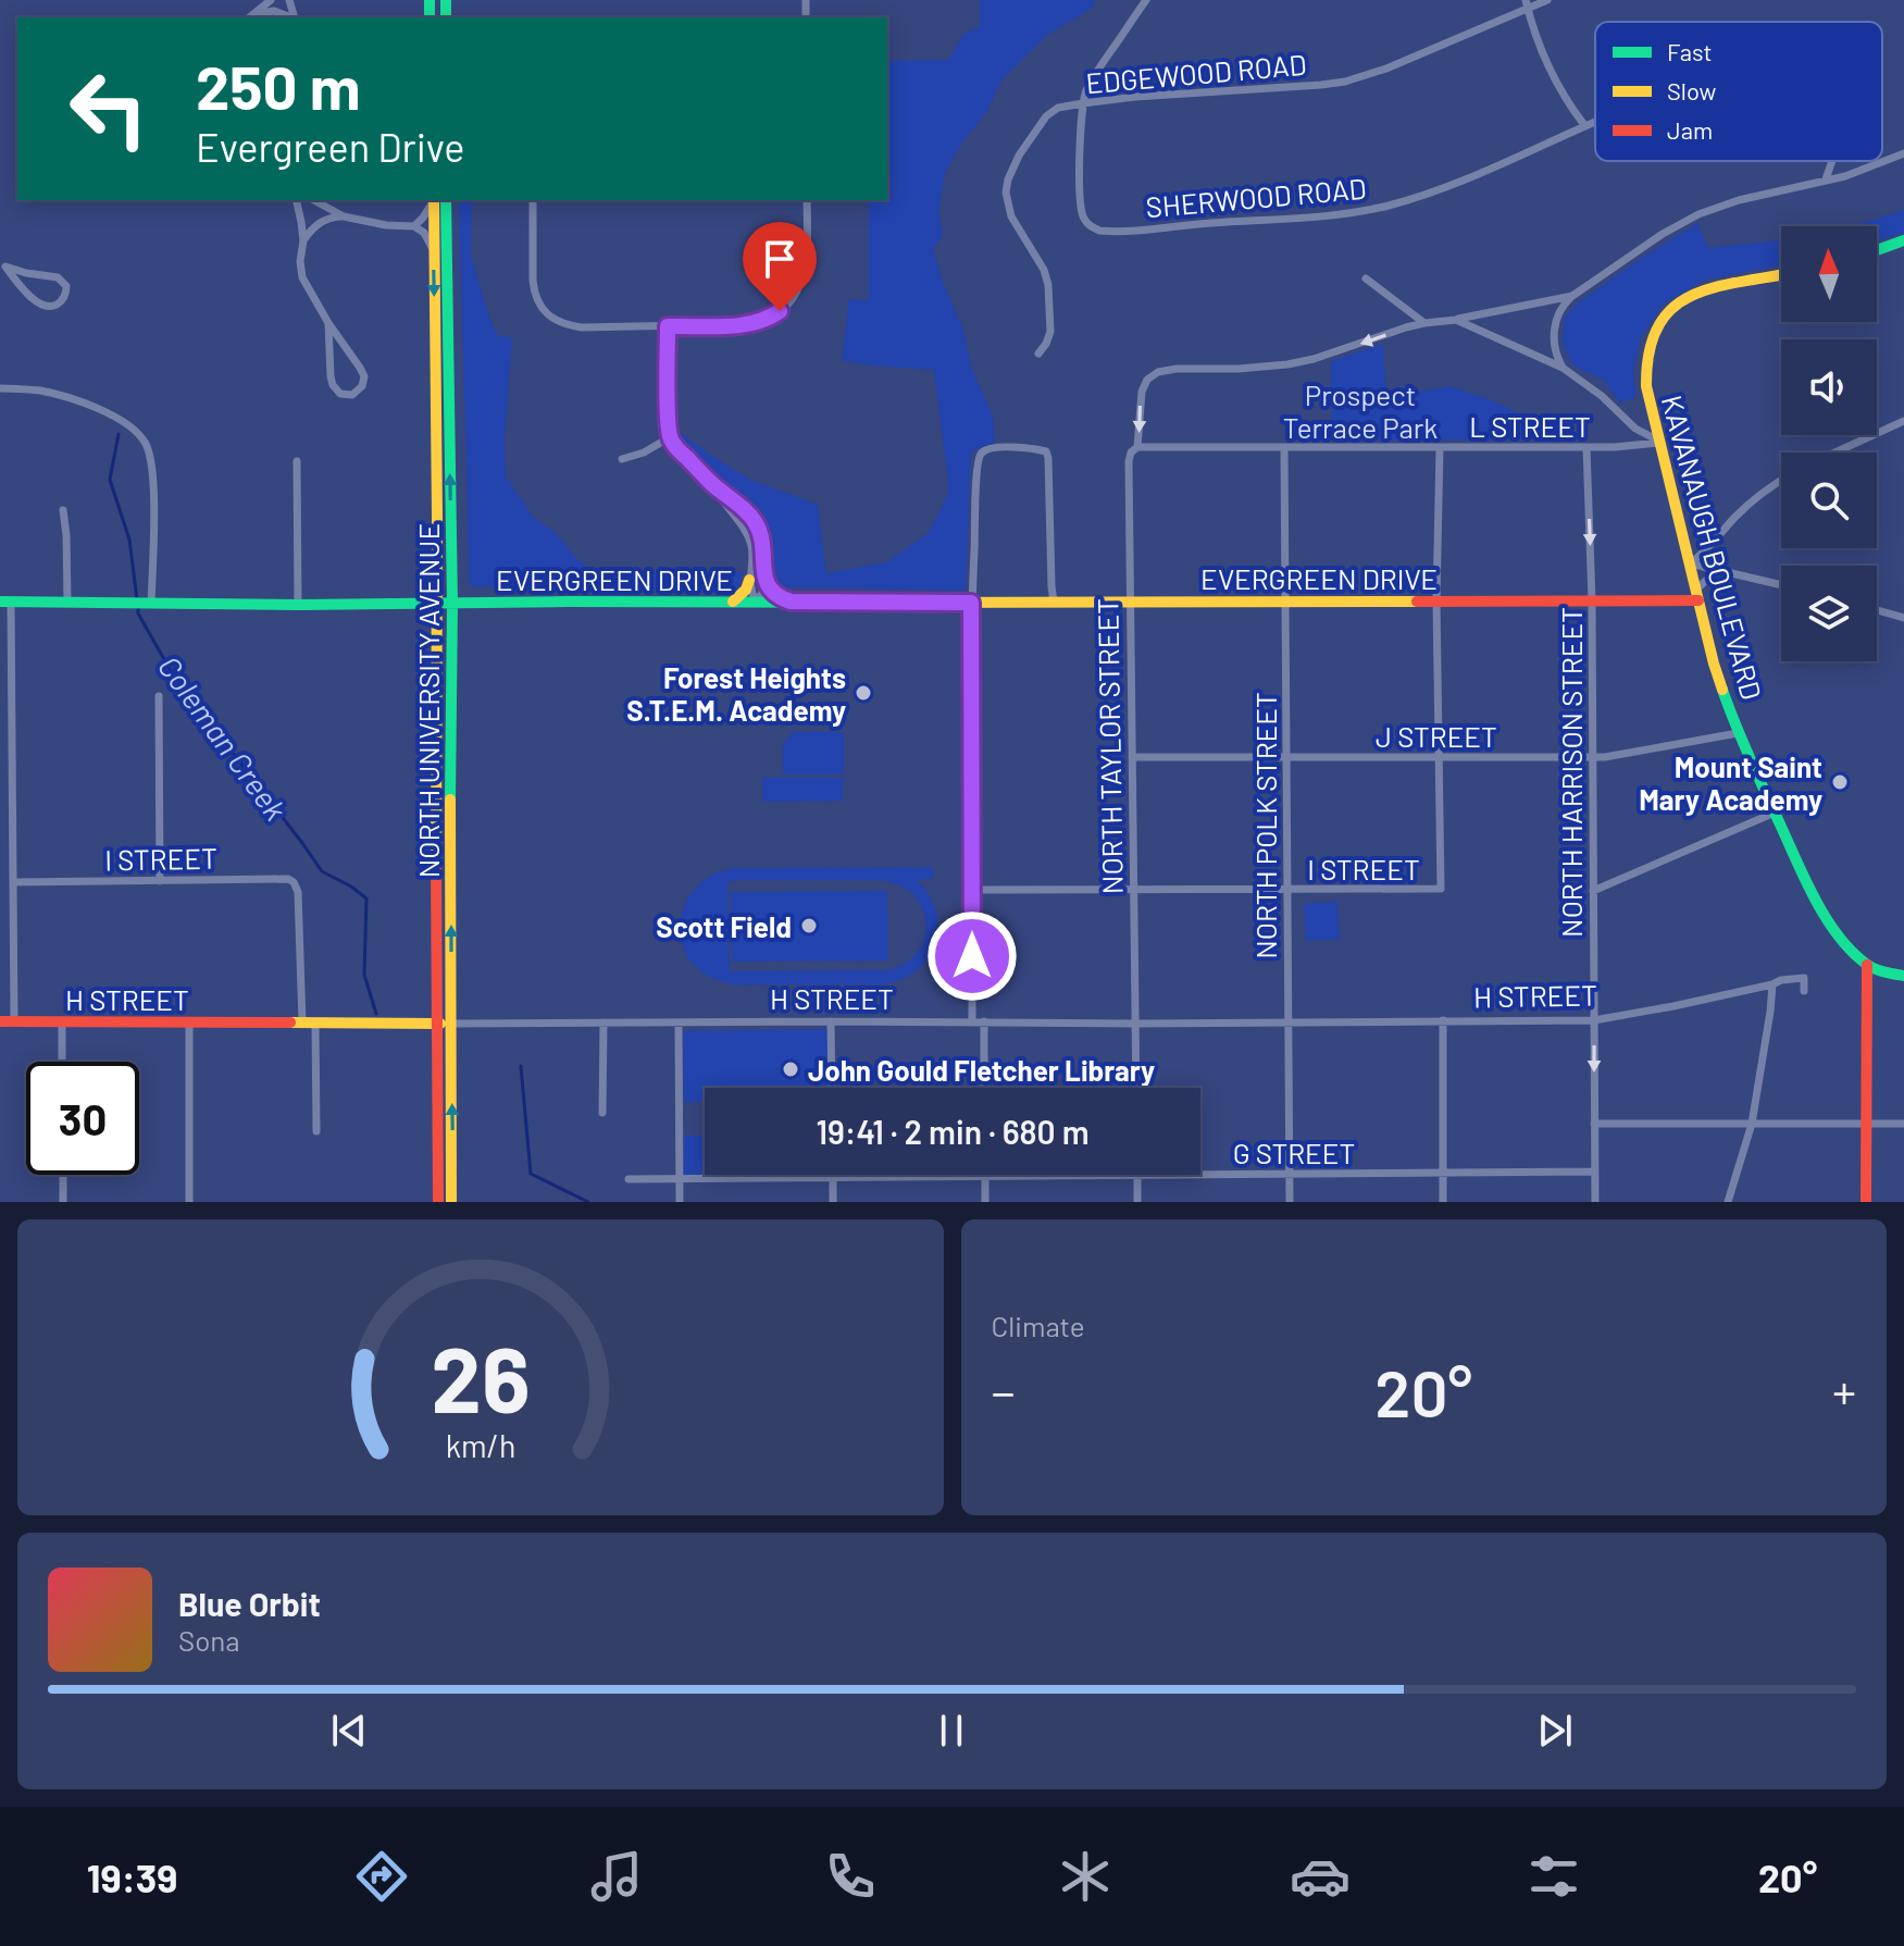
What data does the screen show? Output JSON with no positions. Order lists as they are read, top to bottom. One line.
{"streets":{"street":["EDGEWOOD ROAD","SHERWOOD ROAD","L STREET","KAVANAUGH BOULEVARD","EVERGREEN DRIVE","NORTH UNIVERSITY AVENUE","J STREET","NORTH TAYLOR STREET","NORTH HARRISON STREET","NORTH POLK STREET","I STREET","H STREET","G STREET"]},"crossings":[["EDGEWOOD ROAD","SHERWOOD ROAD"],["L STREET","KAVANAUGH BOULEVARD"],["L STREET","NORTH TAYLOR STREET"],["L STREET","NORTH HARRISON STREET"],["L STREET","NORTH POLK STREET"],["KAVANAUGH BOULEVARD","EVERGREEN DRIVE"],["KAVANAUGH BOULEVARD","J STREET"],["EVERGREEN DRIVE","NORTH UNIVERSITY AVENUE"],["EVERGREEN DRIVE","NORTH TAYLOR STREET"],["EVERGREEN DRIVE","NORTH HARRISON STREET"],["EVERGREEN DRIVE","NORTH POLK STREET"],["NORTH UNIVERSITY AVENUE","H STREET"],["J STREET","NORTH TAYLOR STREET"],["J STREET","NORTH HARRISON STREET"],["J STREET","NORTH POLK STREET"],["J STREET","I STREET"],["NORTH TAYLOR STREET","I STREET"],["NORTH TAYLOR STREET","H STREET"],["NORTH HARRISON STREET","H STREET"],["NORTH HARRISON STREET","G STREET"],["NORTH POLK STREET","I STREET"],["NORTH POLK STREET","H STREET"],["NORTH POLK STREET","G STREET"],["I STREET","H STREET"]],"water":["Coleman Creek"],"parks":["Prospect Terrace Park"],"places":["Forest Heights S.T.E.M. Academy","Mount Saint Mary Academy","Scott Field","John Gould Fletcher Library"],"legend":["Fast","Slow","Jam"],"north":"top","page":{"turn":["250 m","Evergreen Drive"],"limit":"30","trip":"19:41 · 2 min · 680 m","tile":"Climate","heat":["−","20°","+"],"song":["Blue Orbit","Sona"],"tabs":["19:39","20°"],"gauge":["26","km/h"]}}
